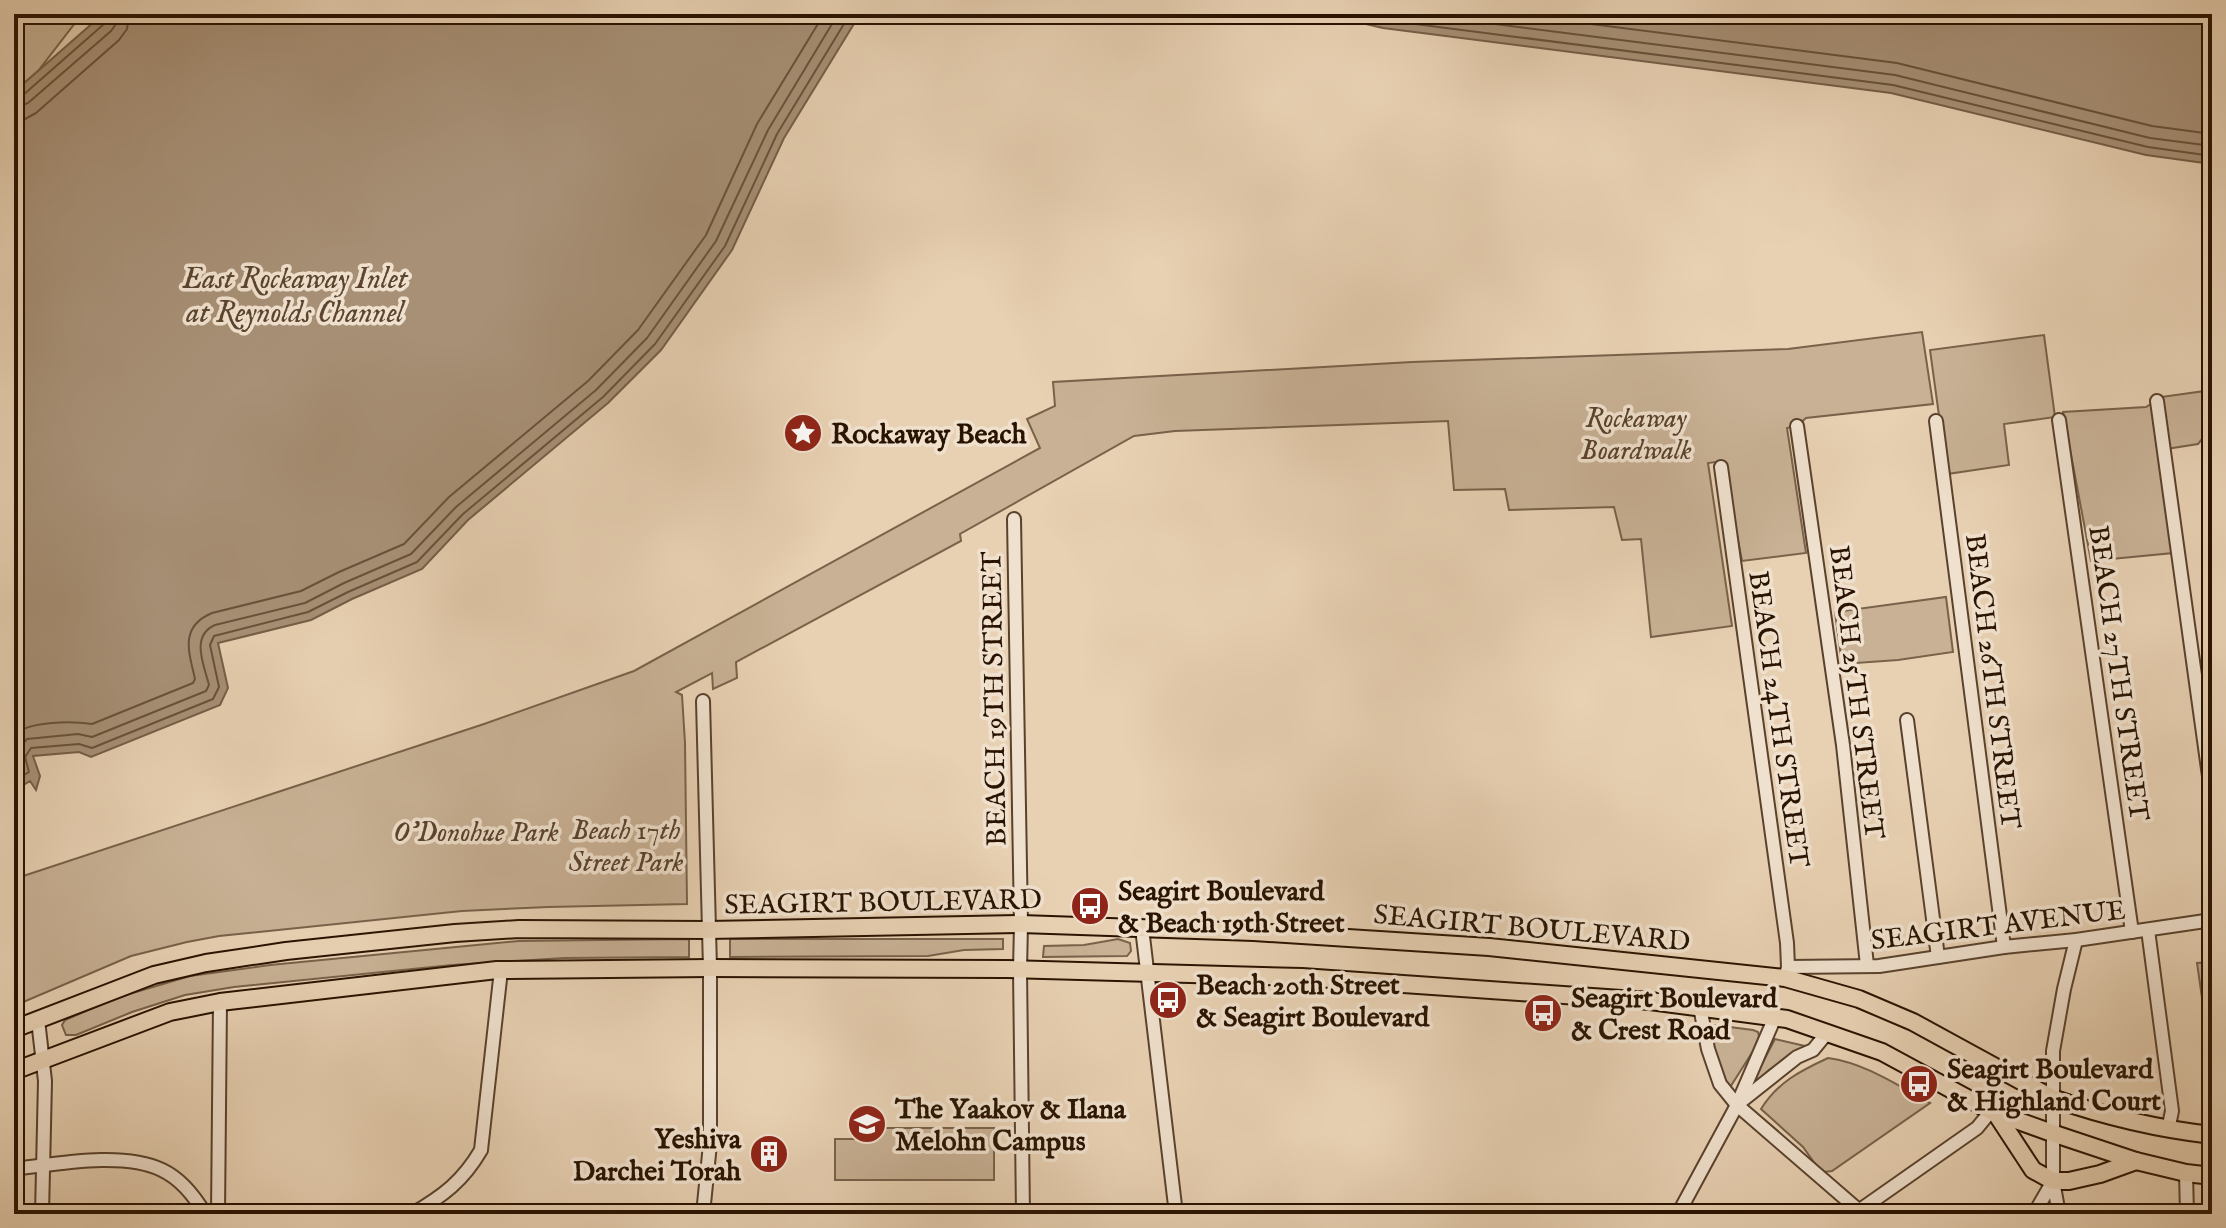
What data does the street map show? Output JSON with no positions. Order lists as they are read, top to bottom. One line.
{"streets":{"main road":["SEAGIRT BOULEVARD"],"street":["BEACH 27TH STREET","BEACH 26TH STREET","BEACH 25TH STREET","BEACH 19TH STREET","BEACH 24TH STREET","SEAGIRT AVENUE"]},"crossings":[["BEACH 27TH STREET","SEAGIRT AVENUE"],["BEACH 26TH STREET","SEAGIRT AVENUE"],["BEACH 25TH STREET","SEAGIRT AVENUE"],["BEACH 19TH STREET","SEAGIRT BOULEVARD"],["BEACH 24TH STREET","SEAGIRT BOULEVARD"],["BEACH 24TH STREET","SEAGIRT AVENUE"],["SEAGIRT BOULEVARD","SEAGIRT AVENUE"]],"water":["East Rockaway Inlet at Reynolds Channel"],"parks":["Rockaway Boardwalk","Beach 17th Street Park","O'Donohue Park"],"places":{"place":["Rockaway Beach"],"bus stop":["Seagirt Boulevard & Beach 19th Street","Beach 20th Street & Seagirt Boulevard","Seagirt Boulevard & Crest Road","Seagirt Boulevard & Highland Court"],"school or university":["The Yaakov & Ilana Melohn Campus"],"building":["Yeshiva Darchei Torah"]}}
